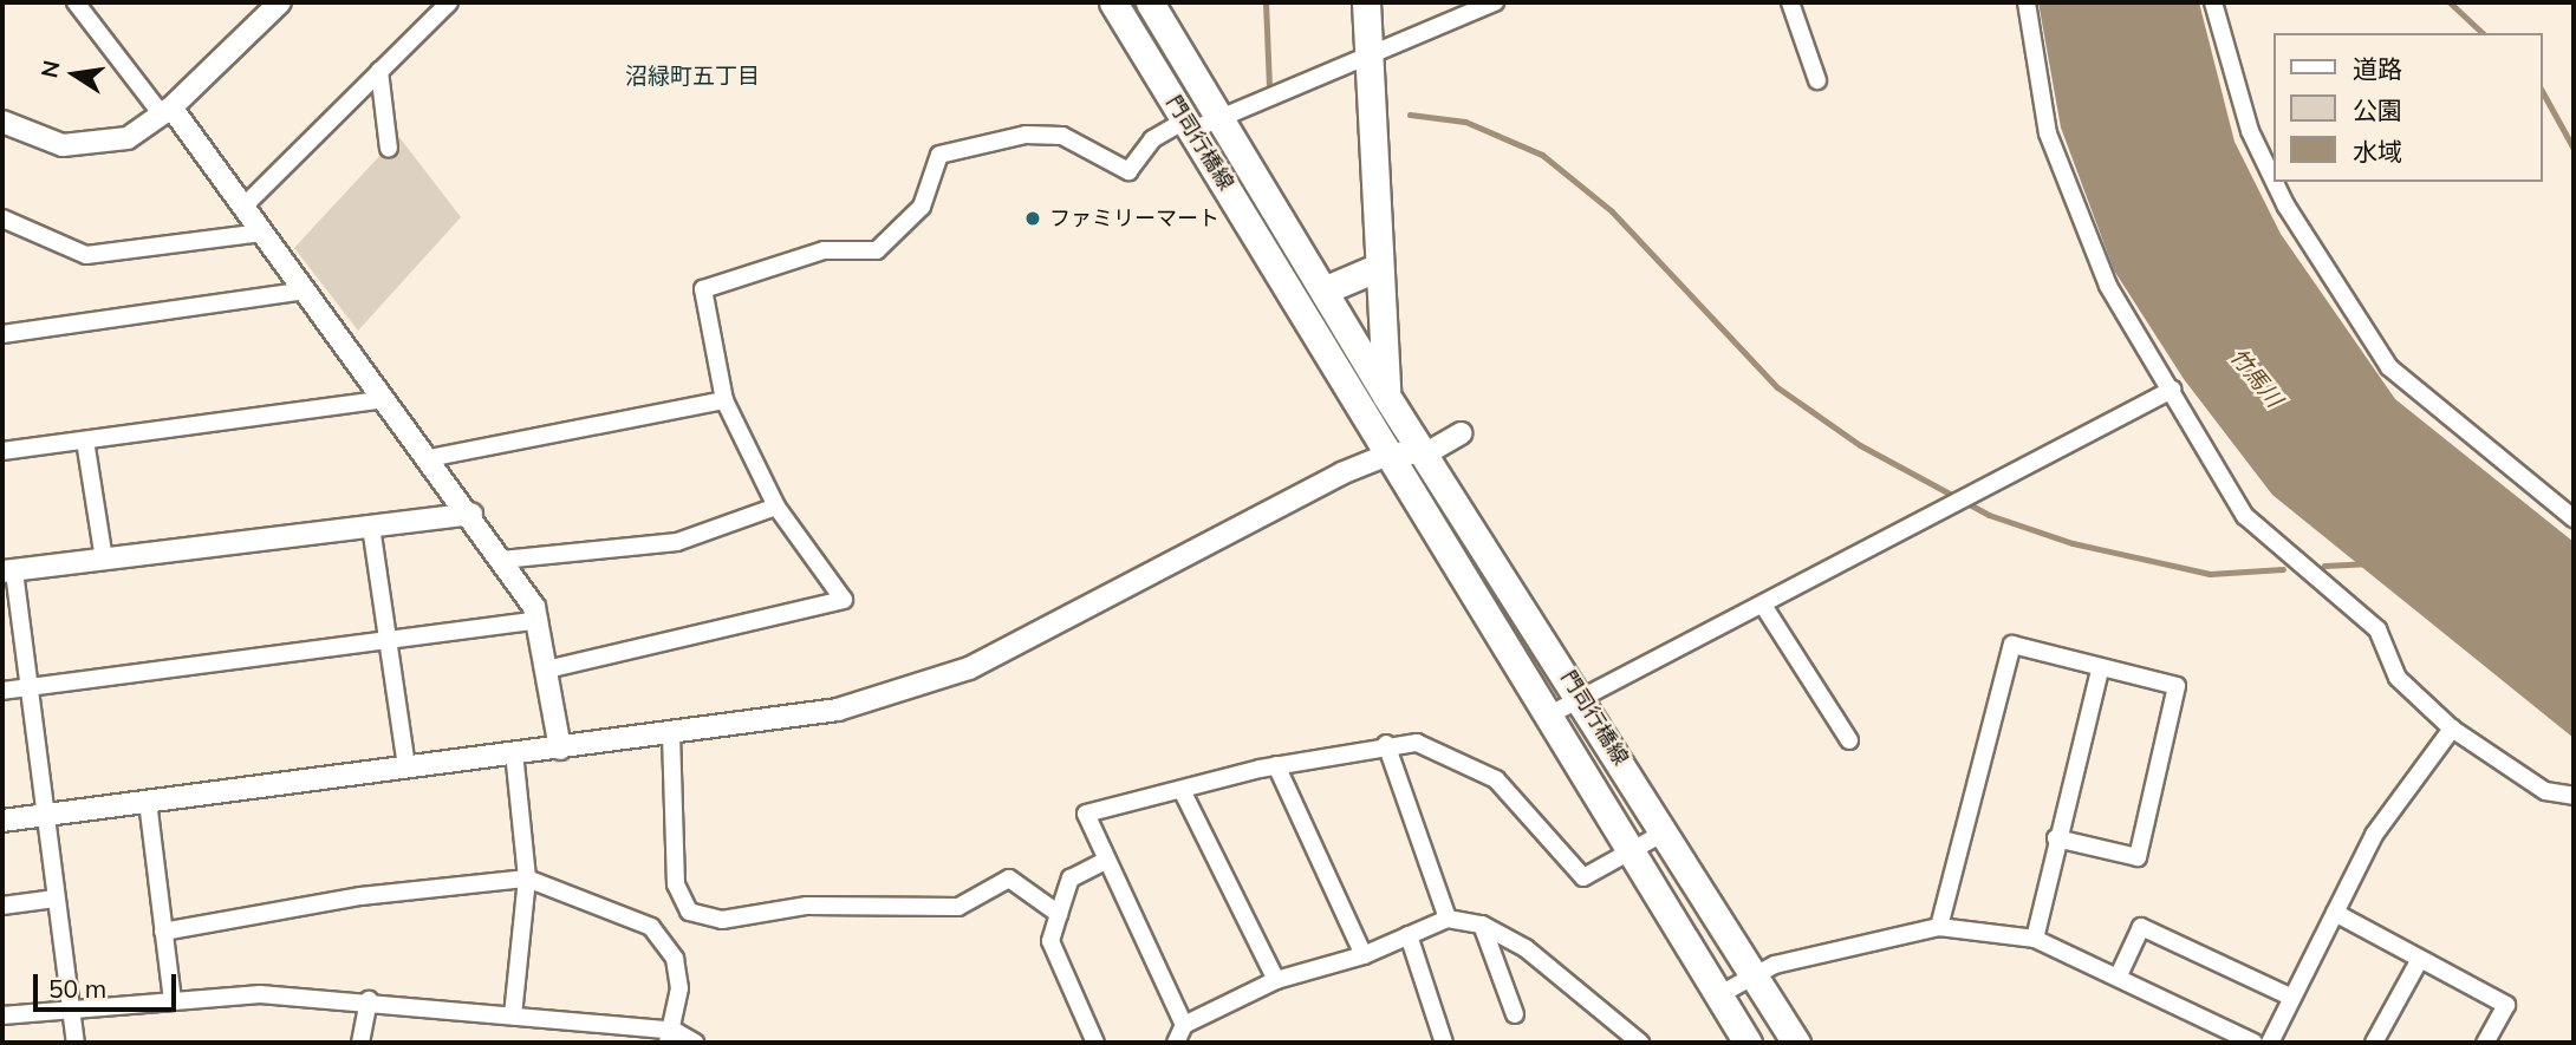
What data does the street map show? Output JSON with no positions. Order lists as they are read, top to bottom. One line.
{"streets":{"main road":["門司行橋線"]},"districts":["沼緑町五丁目"],"water":["竹馬川"],"places":["ファミリーマート"],"legend":["道路","公園","水域"],"scale_bar":"50 m","north":"left"}
